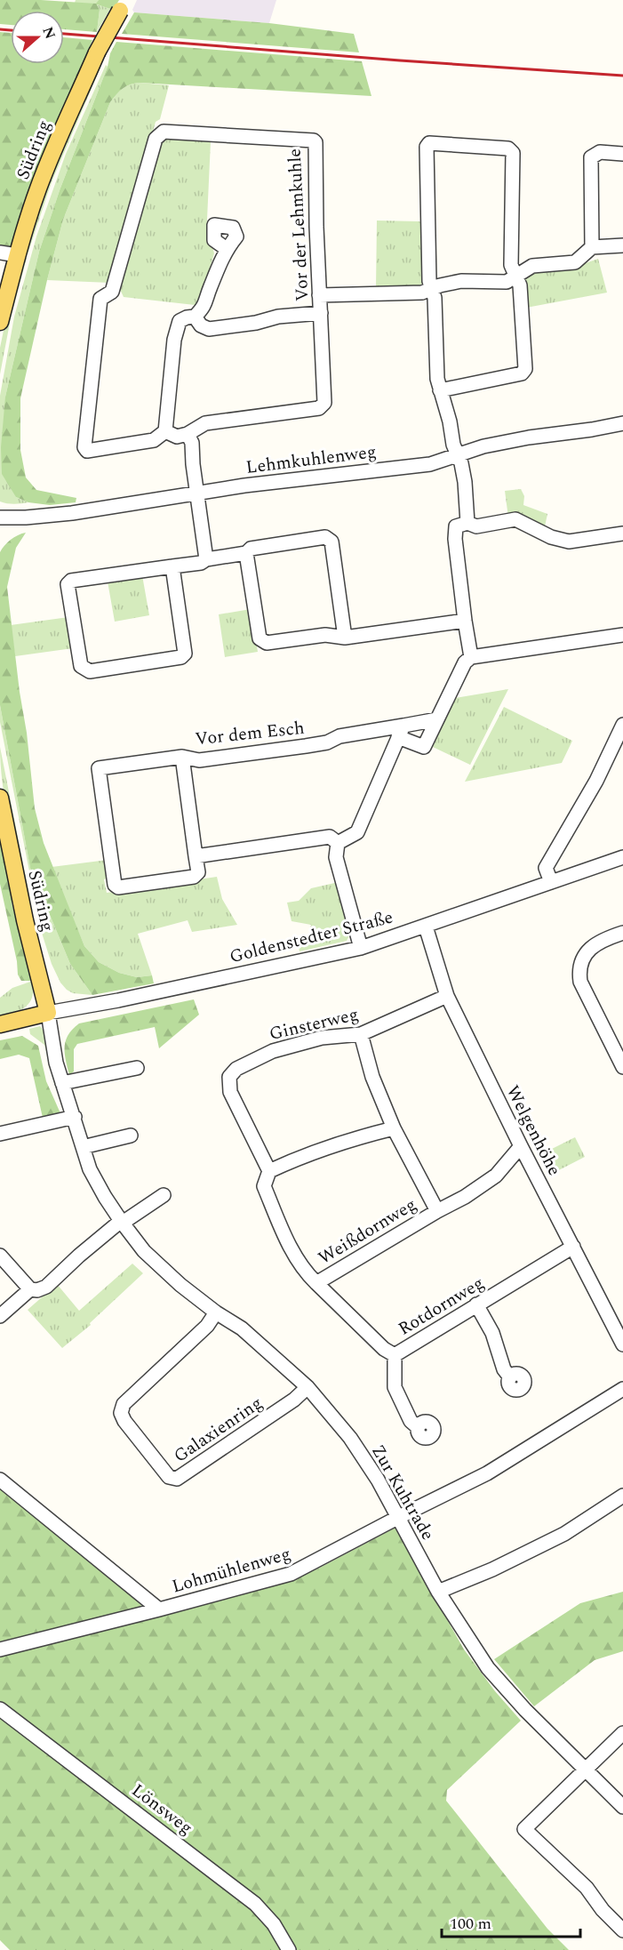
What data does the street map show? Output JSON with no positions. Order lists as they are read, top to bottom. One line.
{"streets":{"main road":["Südring","Goldenstedter Straße"],"street":["Vor der Lehmkuhle","Lehmkuhlenweg","Vor dem Esch","Ginsterweg","Welgenhöhe","Weißdornweg","Rotdornweg","Galaxienring","Zur Kuhtrade","Lohmühlenweg","Lönsweg"]},"crossings":[["Südring","Goldenstedter Straße"],["Südring","Zur Kuhtrade"],["Goldenstedter Straße","Welgenhöhe"],["Goldenstedter Straße","Zur Kuhtrade"],["Ginsterweg","Welgenhöhe"],["Welgenhöhe","Weißdornweg"],["Welgenhöhe","Rotdornweg"],["Weißdornweg","Rotdornweg"],["Galaxienring","Zur Kuhtrade"],["Zur Kuhtrade","Lohmühlenweg"]],"scale_bar":"100 m","north":"right"}
